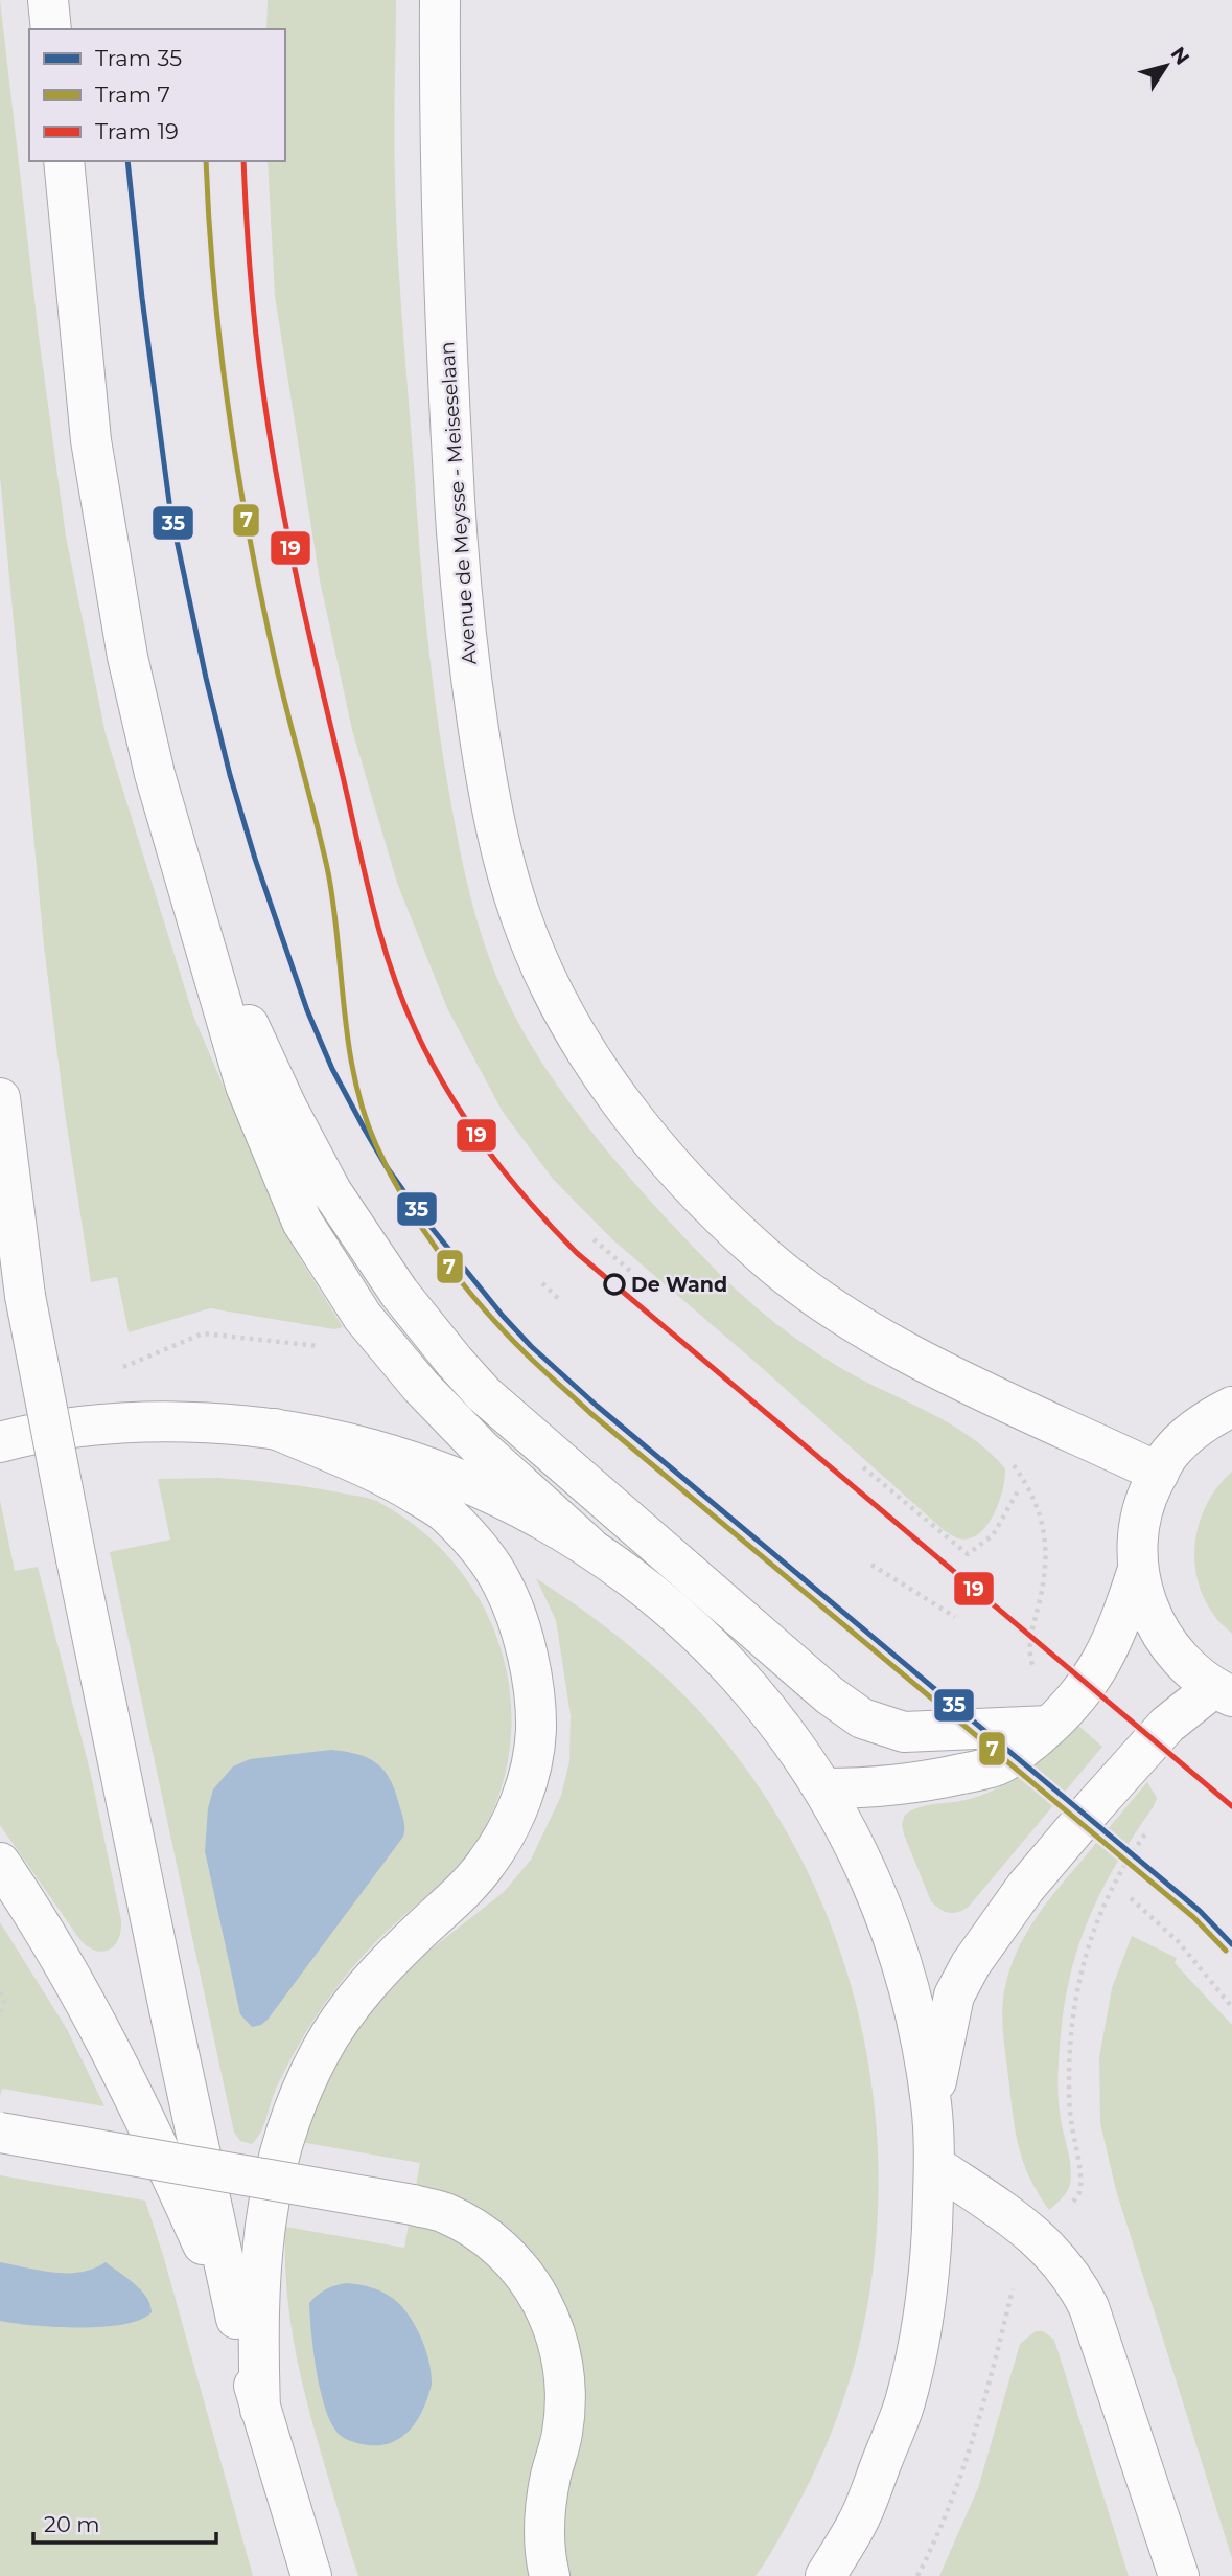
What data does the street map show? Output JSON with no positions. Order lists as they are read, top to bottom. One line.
{"streets":{"main road":["Avenue de Meysse - Meiseselaan"]},"places":["De Wand"],"lines":["tram line 35","tram line 7","tram line 19"],"legend":["Tram 35","Tram 7","Tram 19"],"scale_bar":"20 m","north":"top right"}
